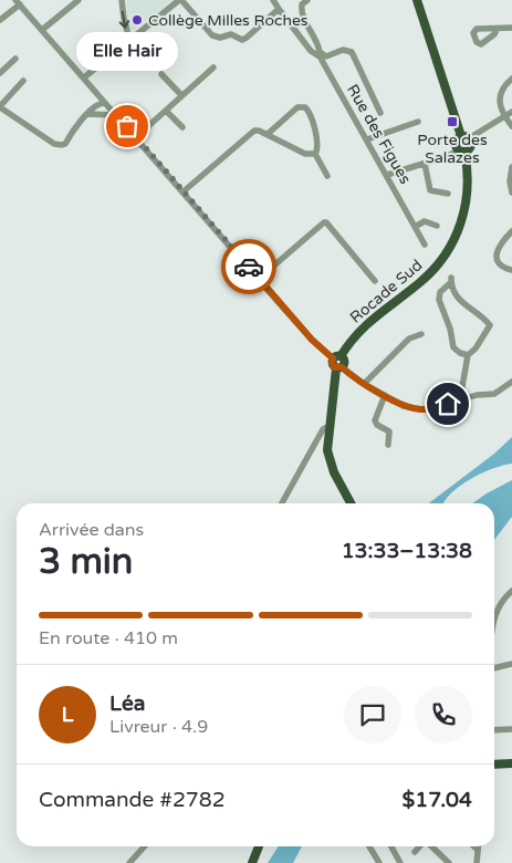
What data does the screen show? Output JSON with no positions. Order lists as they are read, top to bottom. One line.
{"streets":{"main road":["Rocade Sud"],"street":["Rue des Figues"]},"places":{"other":["Collège Milles Roches","Elle Hair"],"transit":["Porte des Salazes"]},"page":{"bubble":"Elle Hair","heading":["3 min","Arrivée dans","13:33–13:38"],"panel":["Léa","Livreur · 4.9","Commande #2782","$17.04"],"bar":"En route · 410 m","round":"L"}}
